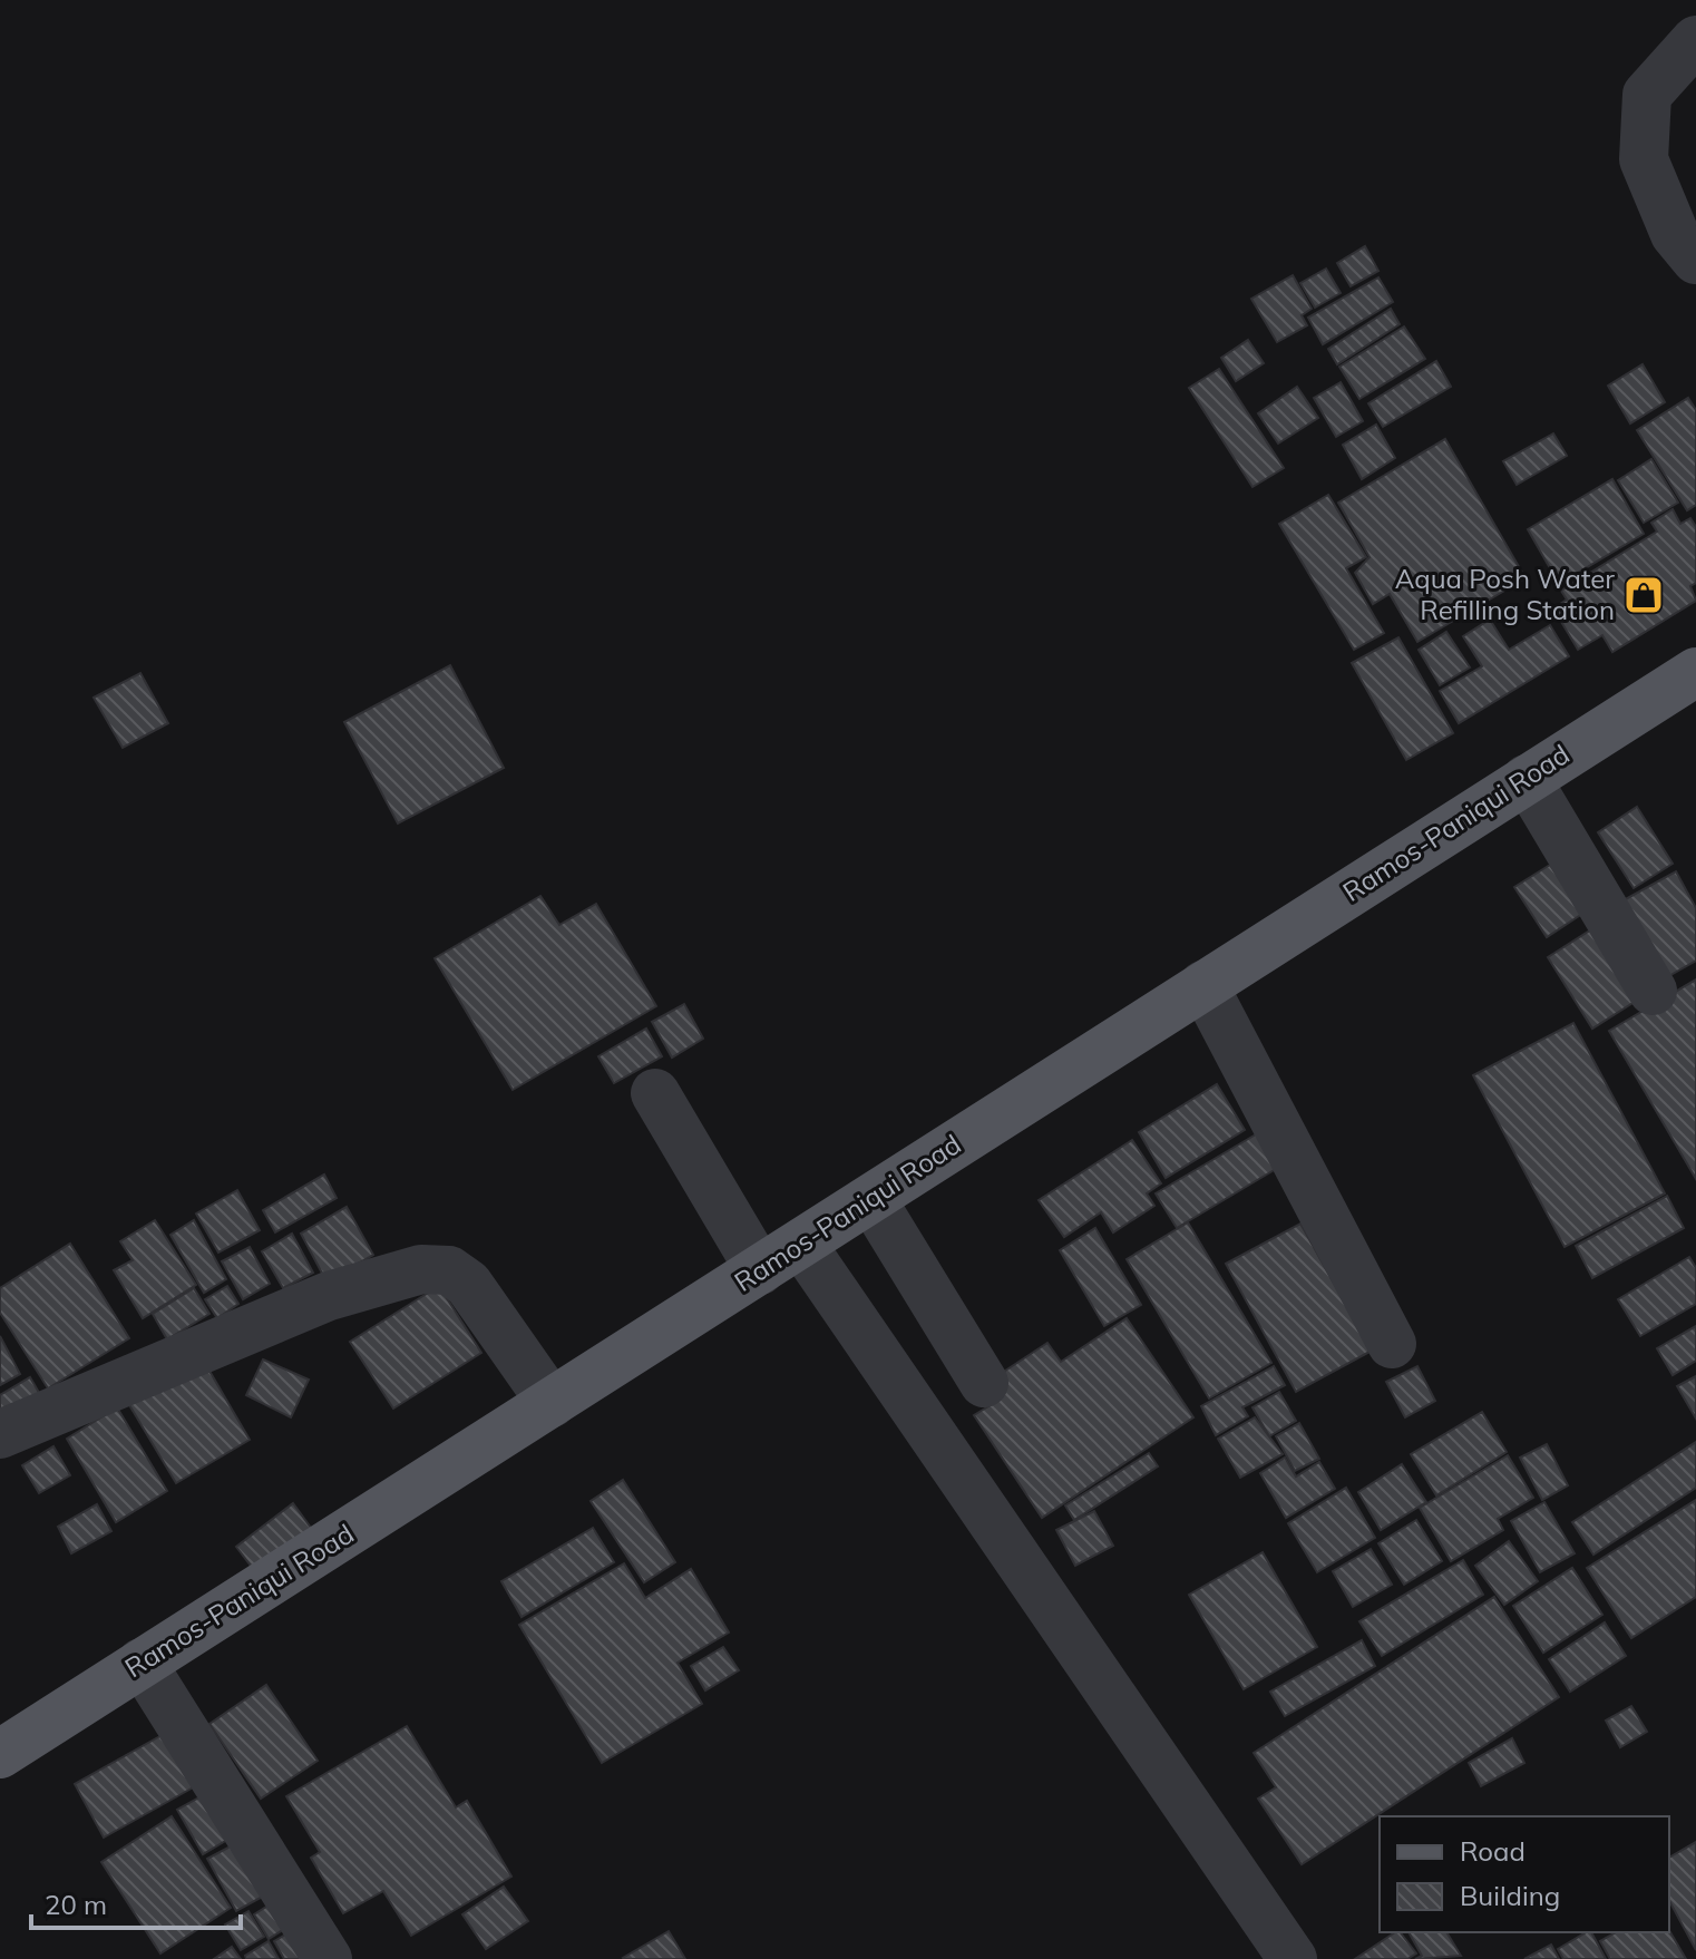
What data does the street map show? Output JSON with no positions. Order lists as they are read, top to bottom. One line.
{"streets":{"main road":["Ramos-Paniqui Road"]},"places":{"shop":["Aqua Posh Water Refilling Station"]},"legend":["Road","Building"],"scale_bar":"20 m"}
